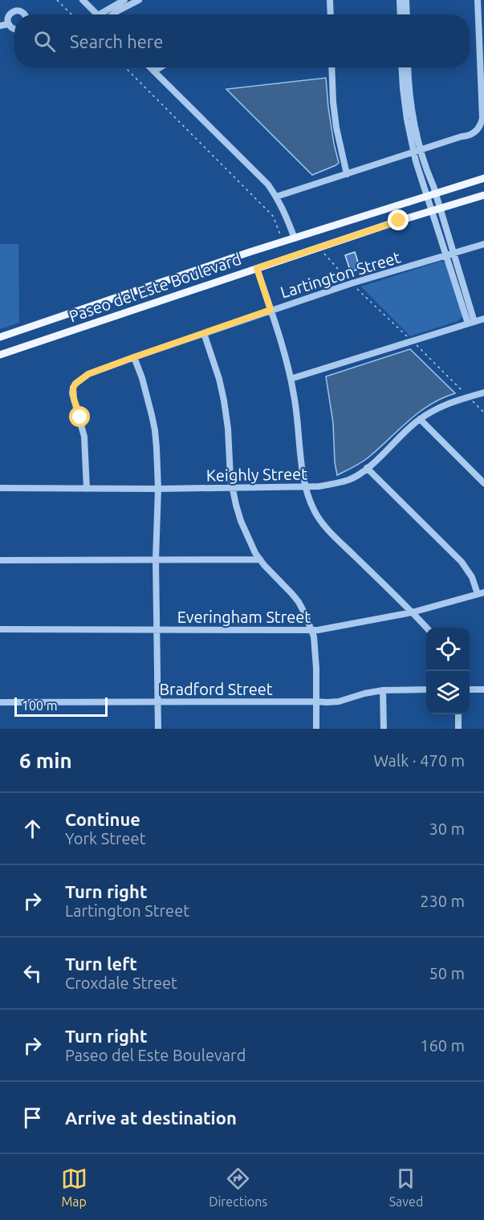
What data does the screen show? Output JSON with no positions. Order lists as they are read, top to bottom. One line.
{"streets":{"main road":["Paseo del Este Boulevard"],"street":["Lartington Street","Keighly Street","Everingham Street","Bradford Street"]},"crossings":[["Lartington Street","Keighly Street"]],"scale_bar":"100 m","page":{"search":"Search here","scale":"100 m","heading":["6 min","Walk · 470 m"],"list":[["Continue","York Street","30 m"],["Turn right","Lartington Street","230 m"],["Turn left","Croxdale Street","50 m"],["Turn right","Paseo del Este Boulevard","160 m"],"Arrive at destination"],"nav":["Map","Directions","Saved"]}}
